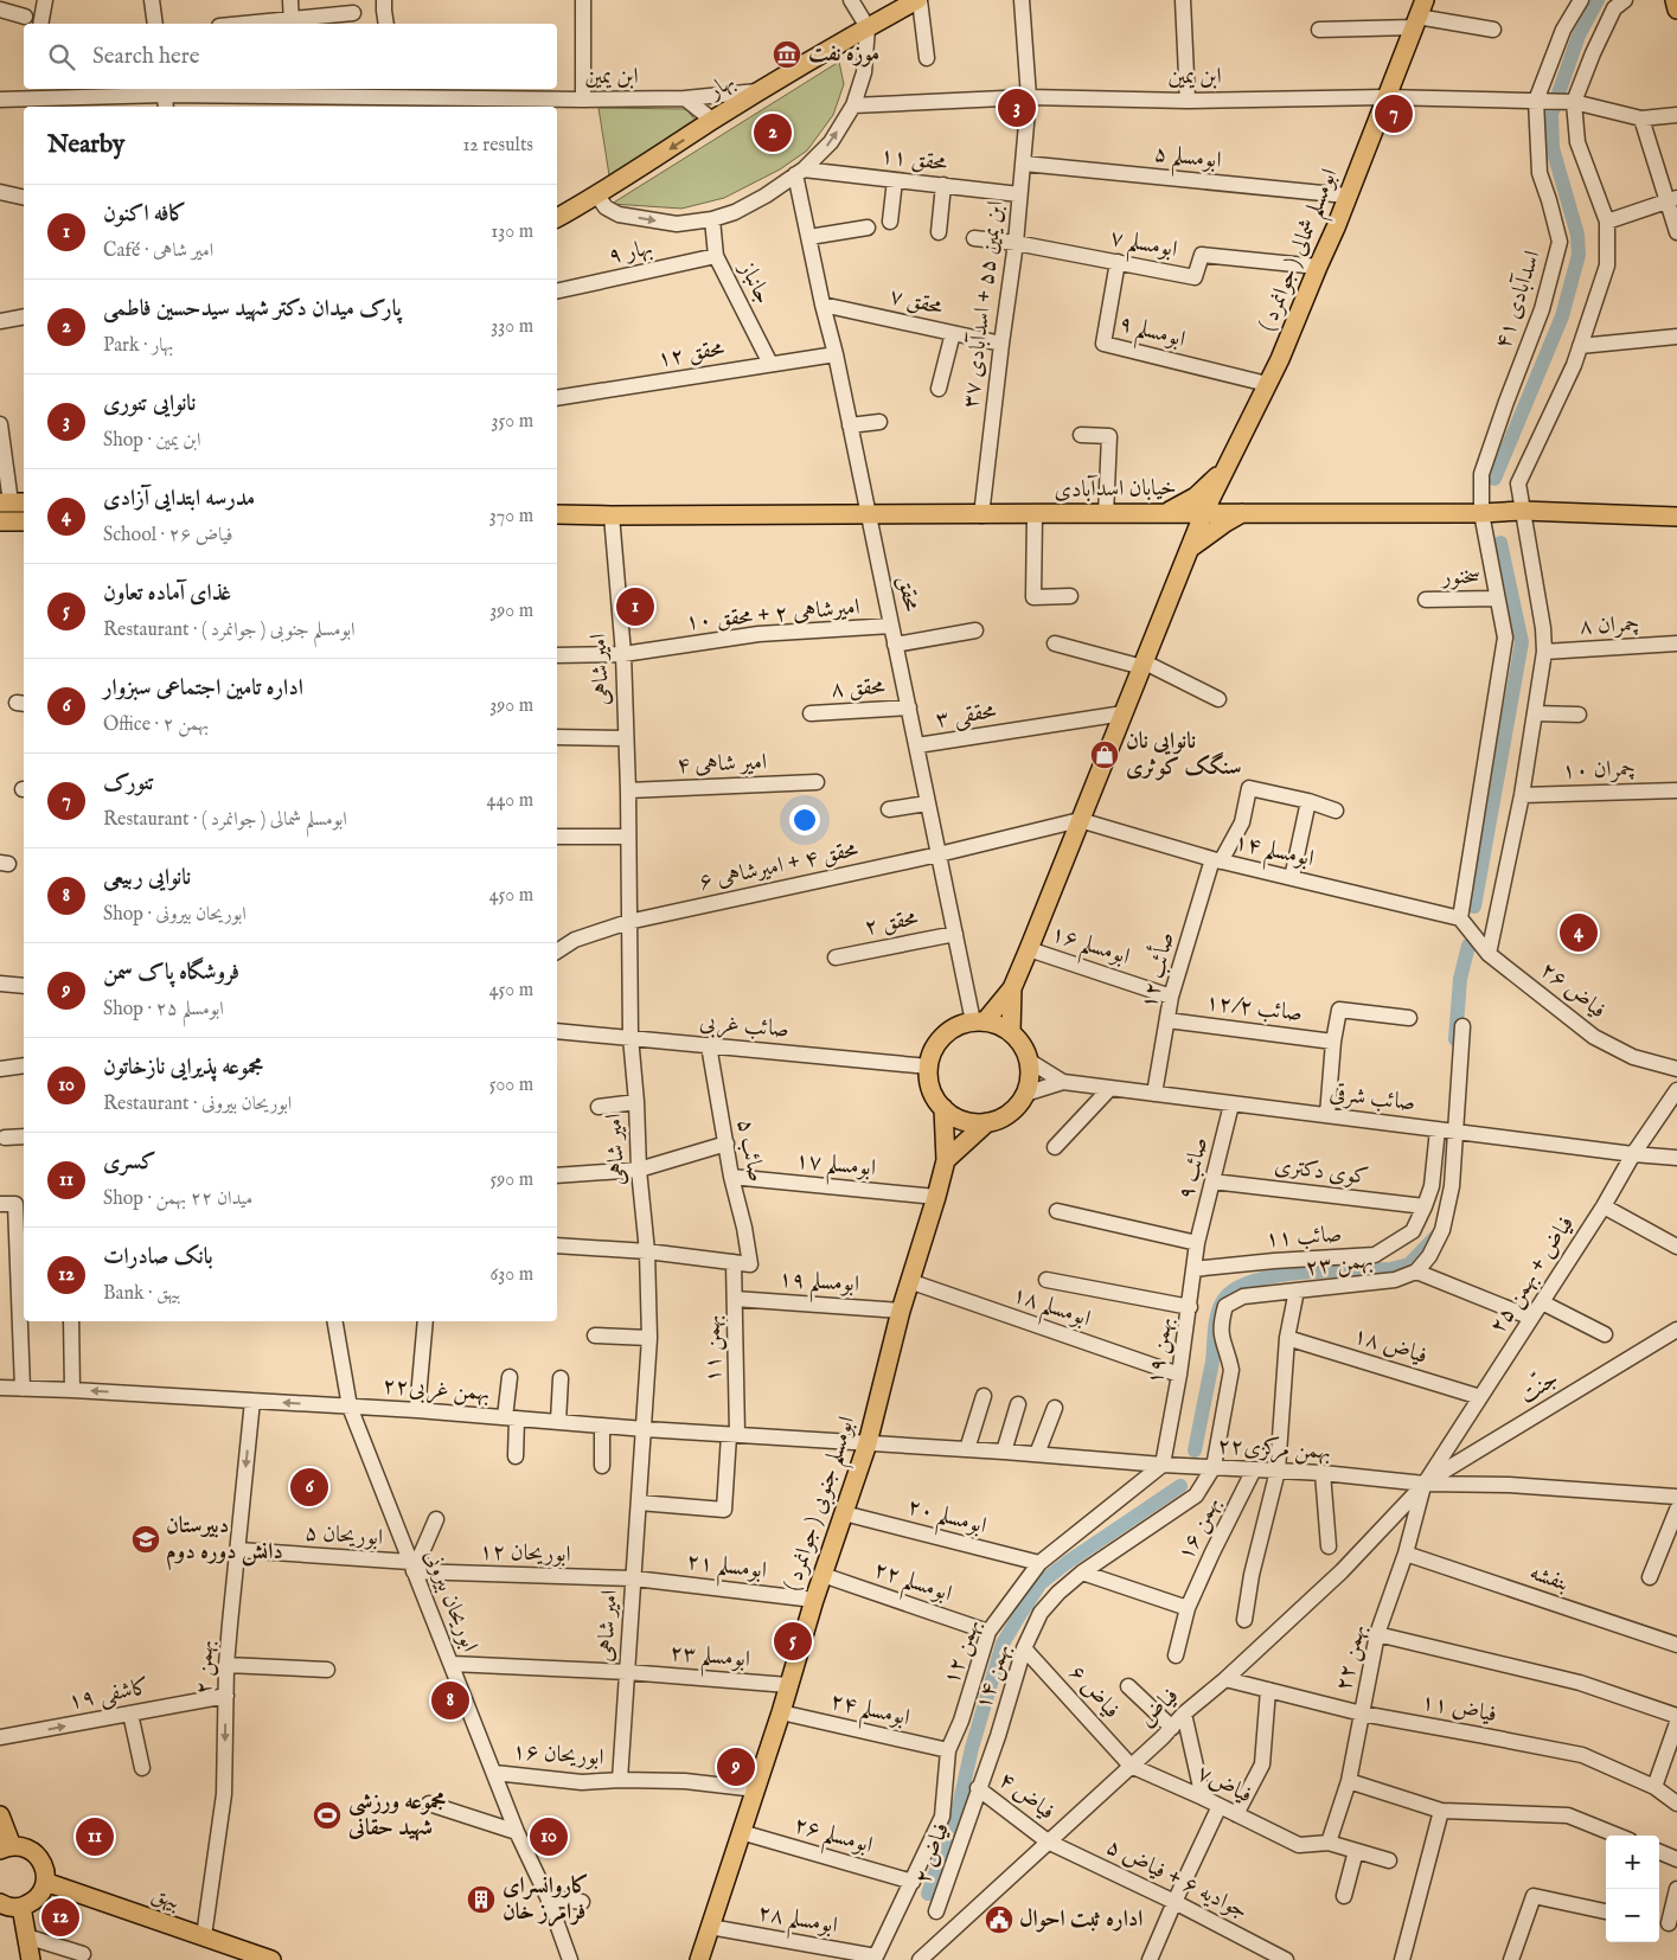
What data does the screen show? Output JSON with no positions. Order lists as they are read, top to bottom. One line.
{"streets":{"main road":["بهار","ابومسلم شمالی ( جوانمرد )","خیابان اسدآبادی","ابومسلم جنوبی ( جوانمرد )","بیهق"],"street":["ابن یمین","ابومسلم ۵","محقق ۱۱","ابومسلم ۷","بهار ۹","جانباز","اسدآبادی ۴۱","محقق ۷","ابن یمین ۵۵ + اسدآبادی ۳۷","ابومسلم ۹","محقق ۱۲","سخنور","محقق","امیرشاهی ۲ + محقق ۱۰","چمران ۸","امیر شاهی","محقق ۸","محققی ۳","امیر شاهی ۴","چمران ۱۰","ابومسلم ۱۴","محقق ۴ + امیرشاهی ۶","محقق ۲","ابومسلم ۱۶","صأئب ۱۲","فیاض ۲۶","صائب ۱۲/۲","صائب غربی","صائب شرقی","صائب ۵","ابومسلم ۱۷","صائب ۹","کوی دکتری","صائب ۱۱","بهمن ۲۳","فیاض + بهمن ۲۵","ابومسلم ۱۹","ابومسلم ۱۸","فیاض ۱۸","بهمن ۱۱","بهمن ۱۹","جنّت","۲۲بهمن غربی","۲۲بهمن مرکزی","ابومسلم ۲۰","بهمن ۱۶","ابوریحان ۵","ابوریحان ۱۲","ابومسلم ۲۱","بنفشه","ابومسلم ۲۲","ابوریحان بیرونی","بهمن ۱۲","ابومسلم ۲۳","بهمن ۲۲","بهمن ۲","بهمن ۱۴","فیاض ۶","کاشفی ۱۹","فیاض","فیاض ۱۱","ابومسلم ۲۴","ابوریحان ۱۶","فیاض۷","فیاض ۴","ابومسلم ۲۶","فیاض ۲","جوادیه ۶ + فیاض ۵","ابومسلم ۲۸"]},"crossings":[["ابن یمین","بهار"],["ابن یمین","ابومسلم شمالی ( جوانمرد )"],["ابن یمین","اسدآبادی ۴۱"],["ابن یمین","ابن یمین ۵۵ + اسدآبادی ۳۷"],["ابومسلم ۵","ابومسلم شمالی ( جوانمرد )"],["ابومسلم ۵","ابن یمین ۵۵ + اسدآبادی ۳۷"],["محقق ۱۱","ابن یمین ۵۵ + اسدآبادی ۳۷"],["محقق ۱۱","محقق"],["ابومسلم ۷","ابومسلم شمالی ( جوانمرد )"],["ابومسلم ۷","ابن یمین ۵۵ + اسدآبادی ۳۷"],["ابومسلم ۷","ابومسلم ۹"],["ابومسلم شمالی ( جوانمرد )","ابومسلم ۹"],["ابومسلم شمالی ( جوانمرد )","خیابان اسدآبادی"],["ابومسلم شمالی ( جوانمرد )","محققی ۳"],["ابومسلم شمالی ( جوانمرد )","ابومسلم ۱۴"],["ابومسلم شمالی ( جوانمرد )","محقق ۴ + امیرشاهی ۶"],["ابومسلم شمالی ( جوانمرد )","ابومسلم ۱۶"],["بهار ۹","جانباز"],["جانباز","محقق ۱۲"],["اسدآبادی ۴۱","خیابان اسدآبادی"],["اسدآبادی ۴۱","سخنور"],["اسدآبادی ۴۱","ابومسلم ۱۴"],["اسدآبادی ۴۱","فیاض ۲۶"],["محقق ۷","ابن یمین ۵۵ + اسدآبادی ۳۷"],["محقق ۷","محقق"],["ابن یمین ۵۵ + اسدآبادی ۳۷","خیابان اسدآبادی"],["محقق ۱۲","محقق"],["خیابان اسدآبادی","محقق"],["خیابان اسدآبادی","امیر شاهی"],["محقق","امیرشاهی ۲ + محقق ۱۰"],["محقق","محقق ۸"],["محقق","محققی ۳"],["محقق","محقق ۴ + امیرشاهی ۶"],["محقق","محقق ۲"],["محقق","صائب غربی"],["محقق","ابومسلم جنوبی ( جوانمرد )"],["امیرشاهی ۲ + محقق ۱۰","امیر شاهی"],["امیر شاهی","امیر شاهی ۴"],["امیر شاهی","محقق ۴ + امیرشاهی ۶"],["امیر شاهی","صائب غربی"],["امیر شاهی","بهمن ۱۱"],["امیر شاهی","۲۲بهمن غربی"],["امیر شاهی","ابوریحان ۱۲"],["امیر شاهی","ابومسلم ۲۱"],["امیر شاهی","ابومسلم ۲۳"],["امیر شاهی","ابوریحان ۱۶"],["ابومسلم ۱۴","محقق ۴ + امیرشاهی ۶"],["ابومسلم ۱۴","صأئب ۱۲"],["ابومسلم ۱۴","فیاض ۲۶"],["ابومسلم ۱۶","صأئب ۱۲"],["صأئب ۱۲","صائب ۱۲/۲"],["صأئب ۱۲","صائب شرقی"],["صائب غربی","صائب ۵"],["صائب غربی","ابومسلم جنوبی ( جوانمرد )"],["صائب شرقی","صائب ۹"],["صائب شرقی","صائب ۱۱"],["صائب شرقی","فیاض + بهمن ۲۵"],["صائب ۵","ابومسلم ۱۷"],["صائب ۵","بهمن ۱۱"],["ابومسلم ۱۷","ابومسلم جنوبی ( جوانمرد )"],["صائب ۹","کوی دکتری"],["صائب ۹","بهمن ۱۹"],["کوی دکتری","صائب ۱۱"],["صائب ۱۱","بهمن ۱۹"],["بهمن ۲۳","فیاض ۱۸"],["بهمن ۲۳","۲۲بهمن مرکزی"],["فیاض + بهمن ۲۵","فیاض ۱۸"],["فیاض + بهمن ۲۵","جنّت"],["فیاض + بهمن ۲۵","۲۲بهمن مرکزی"],["فیاض + بهمن ۲۵","بهمن ۲۲"],["فیاض + بهمن ۲۵","فیاض"],["ابومسلم ۱۹","بهمن ۱۱"],["ابومسلم ۱۹","ابومسلم جنوبی ( جوانمرد )"],["ابومسلم ۱۸","بهمن ۱۹"],["ابومسلم ۱۸","ابومسلم جنوبی ( جوانمرد )"],["بهمن ۱۱","۲۲بهمن غربی"],["بهمن ۱۹","۲۲بهمن مرکزی"],["بهمن ۱۹","بهمن ۱۲"],["جنّت","۲۲بهمن مرکزی"],["جنّت","بهمن ۲۲"],["جنّت","فیاض"],["۲۲بهمن غربی","۲۲بهمن مرکزی"],["۲۲بهمن غربی","ابومسلم جنوبی ( جوانمرد )"],["۲۲بهمن غربی","ابوریحان بیرونی"],["۲۲بهمن غربی","بهمن ۲"],["۲۲بهمن مرکزی","ابومسلم جنوبی ( جوانمرد )"],["۲۲بهمن مرکزی","بهمن ۱۶"],["۲۲بهمن مرکزی","بهمن ۱۲"],["۲۲بهمن مرکزی","بهمن ۲۲"],["۲۲بهمن مرکزی","بهمن ۱۴"],["۲۲بهمن مرکزی","فیاض"],["ابومسلم جنوبی ( جوانمرد )","ابومسلم ۲۰"],["ابومسلم جنوبی ( جوانمرد )","ابومسلم ۲۱"],["ابومسلم جنوبی ( جوانمرد )","ابومسلم ۲۲"],["ابومسلم جنوبی ( جوانمرد )","ابومسلم ۲۳"],["ابومسلم جنوبی ( جوانمرد )","ابومسلم ۲۴"],["ابومسلم جنوبی ( جوانمرد )","ابوریحان ۱۶"],["ابومسلم جنوبی ( جوانمرد )","ابومسلم ۲۶"],["ابومسلم جنوبی ( جوانمرد )","ابومسلم ۲۸"],["ابومسلم ۲۰","بهمن ۱۲"],["ابوریحان ۵","ابوریحان ۱۲"],["ابوریحان ۵","ابوریحان بیرونی"],["ابوریحان ۵","بهمن ۲"],["ابوریحان ۱۲","ابومسلم ۲۱"],["ابوریحان ۱۲","ابوریحان بیرونی"],["بنفشه","بهمن ۲۲"],["ابومسلم ۲۲","بهمن ۱۲"],["ابوریحان بیرونی","ابومسلم ۲۳"],["ابوریحان بیرونی","ابوریحان ۱۶"],["بهمن ۱۲","ابومسلم ۲۴"],["بهمن ۱۲","ابومسلم ۲۶"],["بهمن ۱۲","ابومسلم ۲۸"],["بهمن ۲۲","فیاض"],["بهمن ۲۲","فیاض ۱۱"],["بهمن ۲۲","فیاض۷"],["بهمن ۲","کاشفی ۱۹"],["بهمن ۲","بیهق"],["بهمن ۱۴","فیاض ۶"],["بهمن ۱۴","فیاض ۴"],["بهمن ۱۴","فیاض ۲"],["فیاض ۶","فیاض"],["فیاض ۶","فیاض۷"],["فیاض","فیاض ۱۱"],["فیاض","فیاض۷"],["فیاض","فیاض ۴"],["فیاض","جوادیه ۶ + فیاض ۵"],["فیاض ۴","جوادیه ۶ + فیاض ۵"]],"one_way":["بهمن ۲","کاشفی ۱۹"],"places":{"museum":["موزه نفت"],"shop":["نانوایی نان سنگک کوثری"],"school or university":["دبیرستان دانش دوره دوم"],"sports":["مجموعه ورزشی شهید حقانی"],"building":["کاروانسرای فرامرز خان"],"public building":["اداره ثبت احوال"]},"page":{"search":"Search here","pins":["3","7","2","1","4","6","5","8","9","10","11","12"],"heading":["Nearby","12 results"],"list":[{"mark":"1","name":"کافه اکنون","note":"Café · امیر شاهی","value":"130 m"},{"mark":"2","name":"پارک میدان دکتر شهید سیدحسین فاطمی","note":"Park · بهار","value":"330 m"},{"mark":"3","name":"نانوایی تنوری","note":"Shop · ابن یمین","value":"350 m"},{"mark":"4","name":"مدرسه ابتدایی آزادی","note":"School · فیاض ۲۶","value":"370 m"},{"mark":"5","name":"غذای آماده تعاون","note":"Restaurant · ابومسلم جنوبی ( جوانمرد )","value":"390 m"},{"mark":"6","name":"اداره تامین اجتماعی سبزوار","note":"Office · بهمن ۲","value":"390 m"},{"mark":"7","name":"تنورک","note":"Restaurant · ابومسلم شمالی ( جوانمرد )","value":"440 m"},{"mark":"8","name":"نانوایی ربیعی","note":"Shop · ابوریحان بیرونی","value":"450 m"},{"mark":"9","name":"فروشگاه پاک سمن","note":"Shop · ابومسلم ۲۵","value":"450 m"},{"mark":"10","name":"مجموعه پذیرایی نازخاتون","note":"Restaurant · ابوریحان بیرونی","value":"500 m"},{"mark":"11","name":"کسری","note":"Shop · میدان ۲۲ بهمن","value":"590 m"},{"mark":"12","name":"بانک صادرات","note":"Bank · بیهق","value":"630 m"}],"map_buttons":["+","−"]}}
